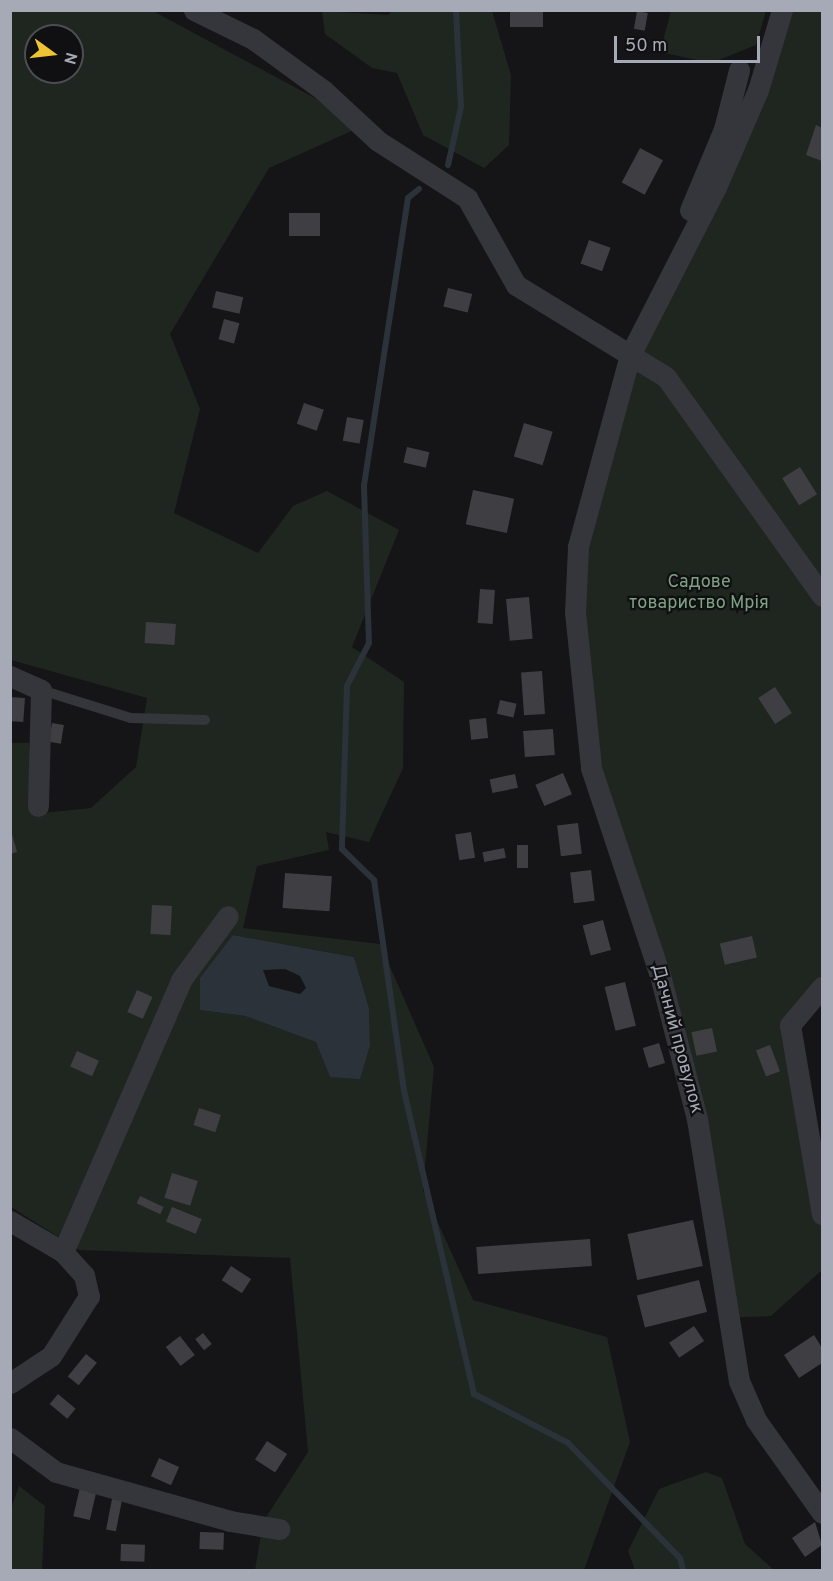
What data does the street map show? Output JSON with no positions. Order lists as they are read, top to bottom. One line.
{"streets":{"street":["Дачний провулок"]},"parks":["Садове товариство Мрія"],"scale_bar":"50 m","north":"right"}
